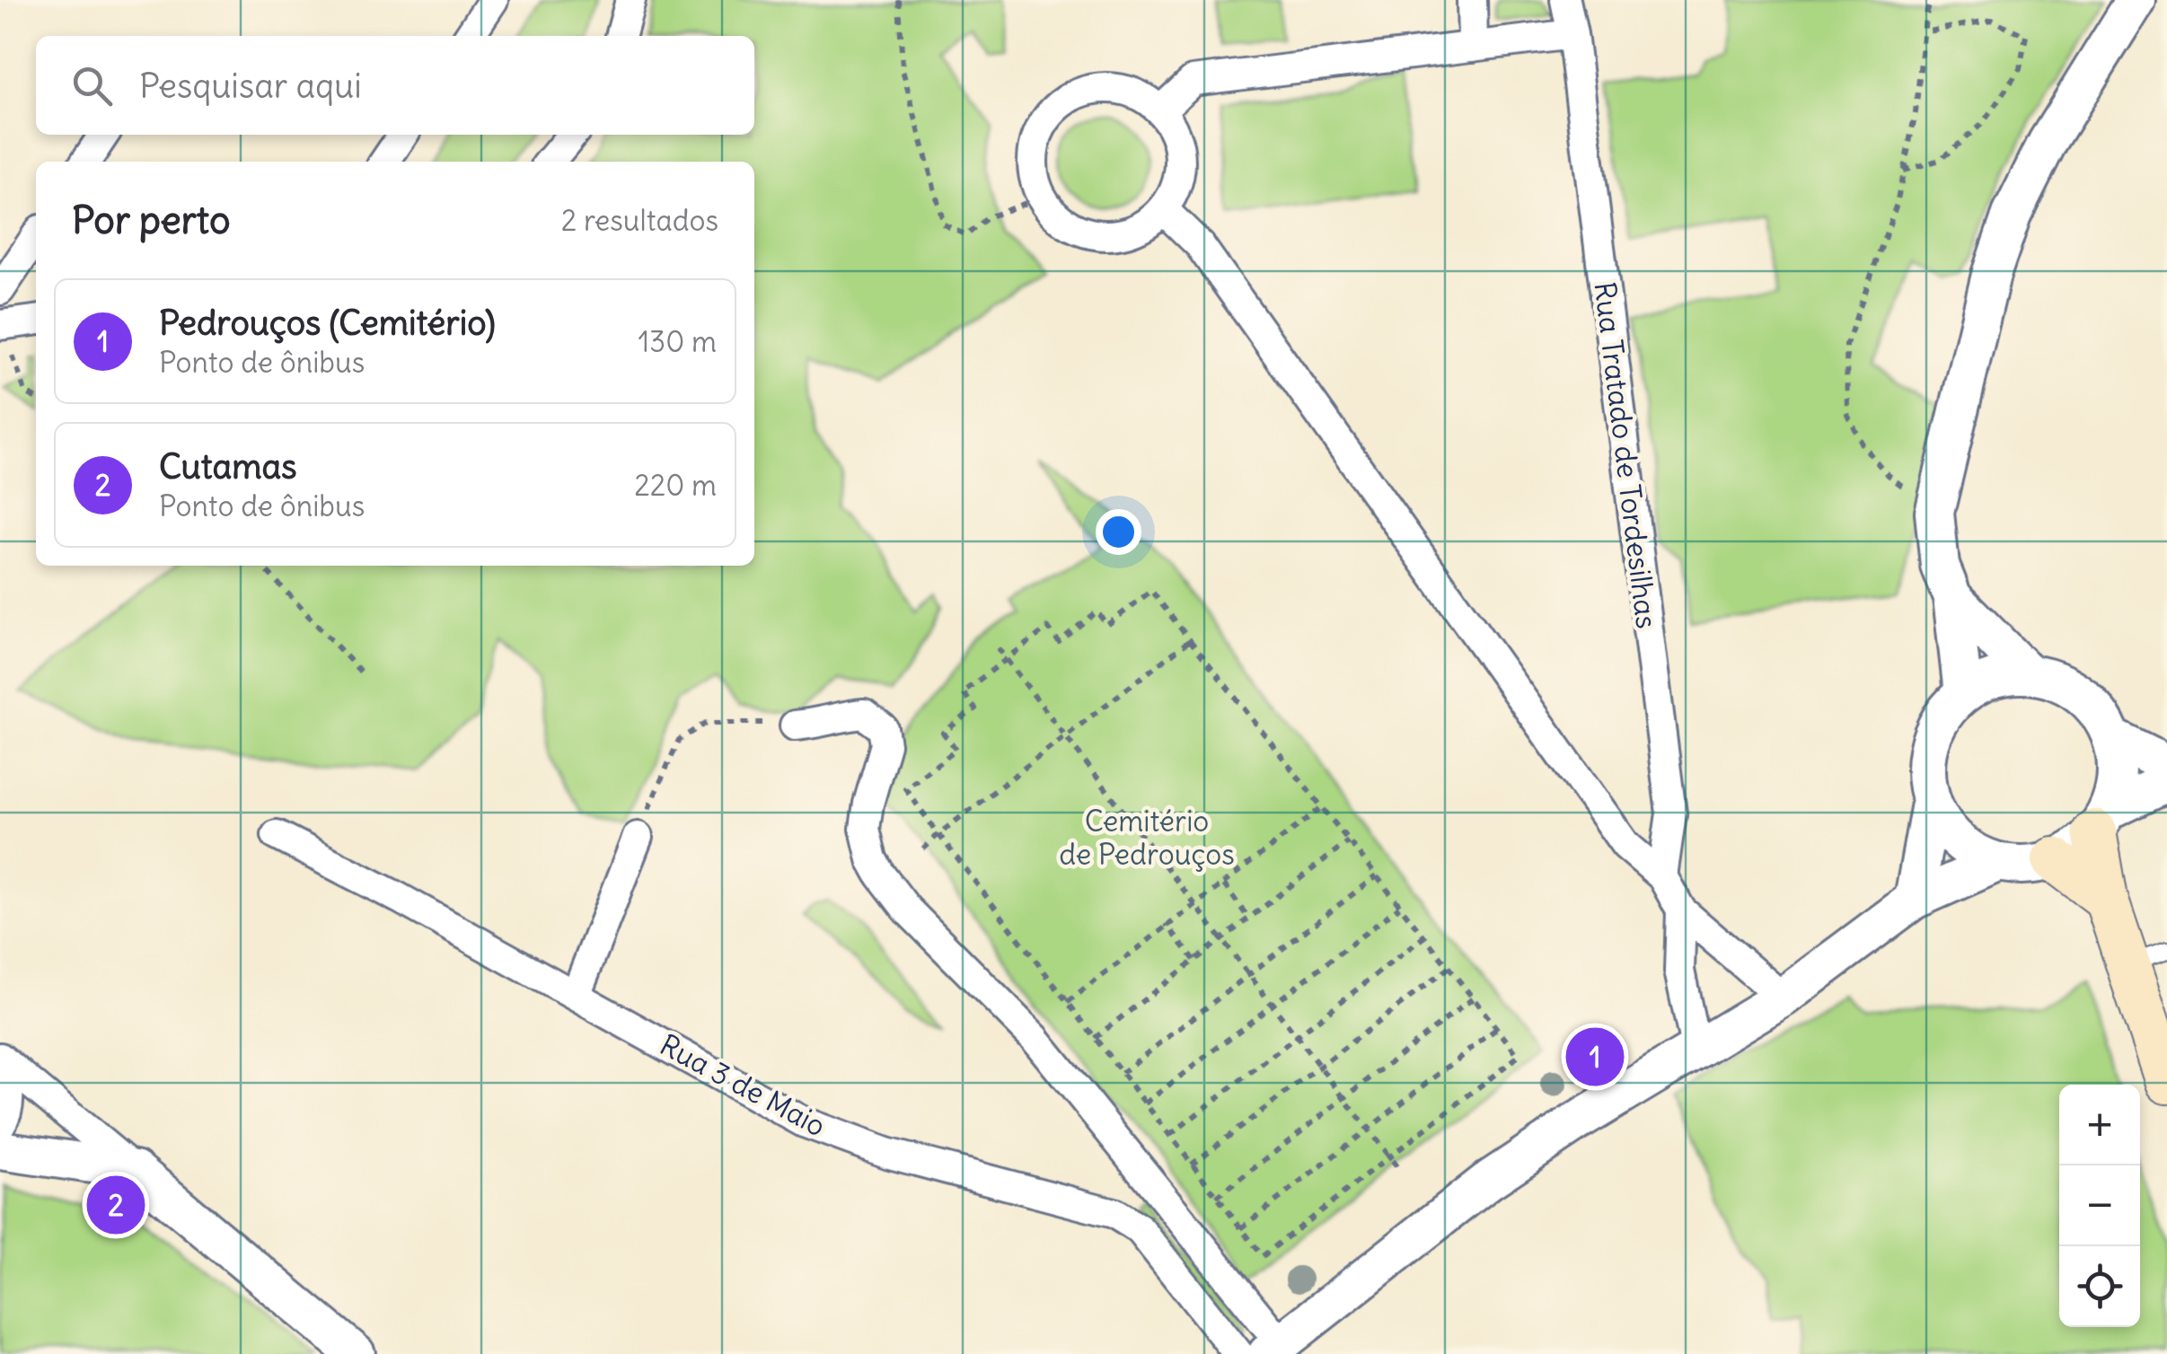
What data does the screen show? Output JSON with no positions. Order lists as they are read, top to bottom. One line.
{"streets":{"street":["Rua Tratado de Tordesilhas","Rua 3 de Maio"]},"parks":["Cemitério de Pedrouços"],"page":{"search":"Pesquisar aqui","heading":["Por perto","2 resultados"],"list":[{"mark":"1","name":"Pedrouços (Cemitério)","note":"Ponto de ônibus","value":"130 m"},{"mark":"2","name":"Cutamas","note":"Ponto de ônibus","value":"220 m"}],"pins":["1","2"],"map_buttons":["+","−"]}}
